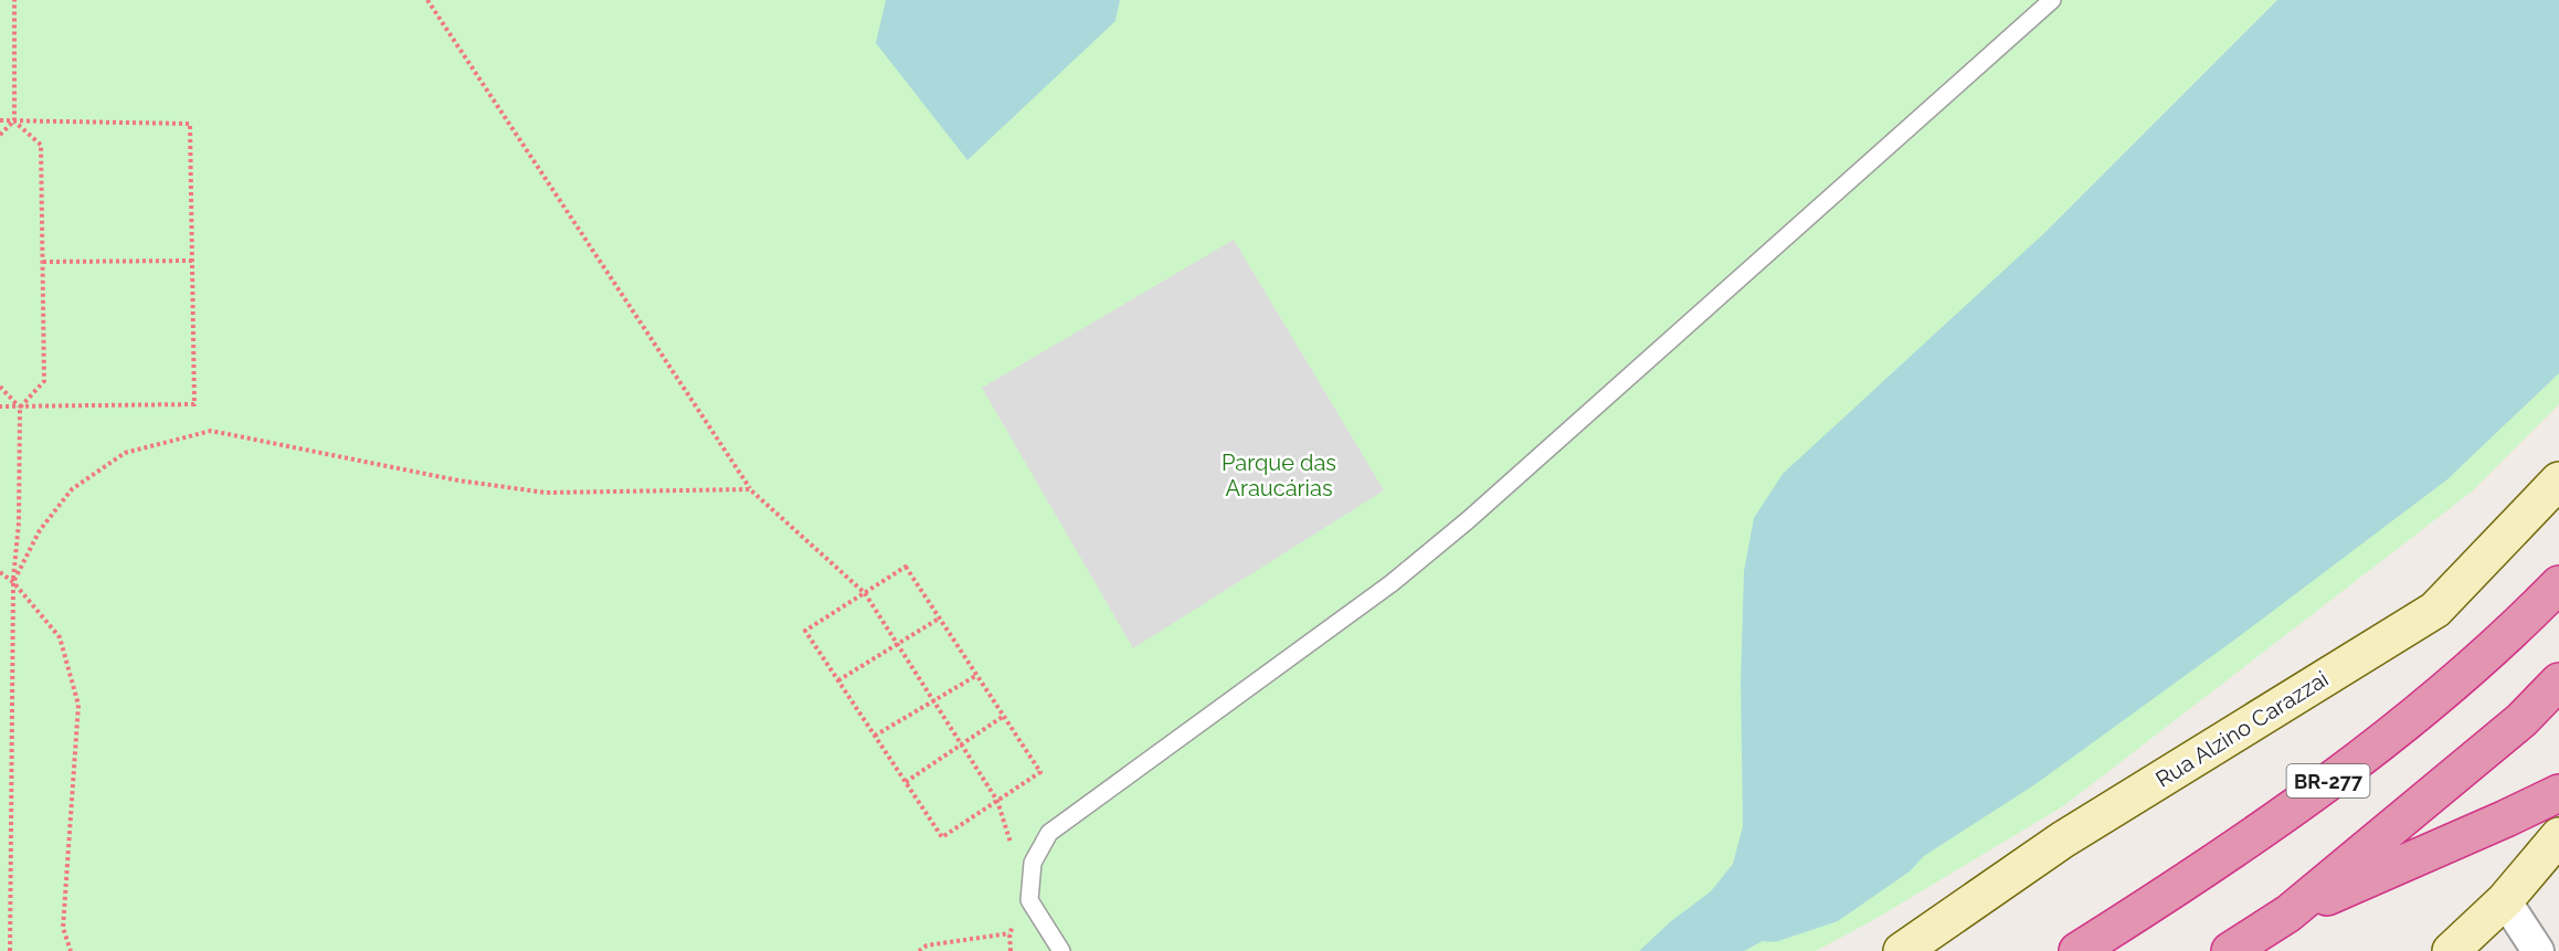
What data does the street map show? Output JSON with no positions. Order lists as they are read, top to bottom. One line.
{"streets":{"highway":["BR-277"],"main road":["Rua Alzino Carazzai"]},"parks":["Parque das Araucárias"]}
